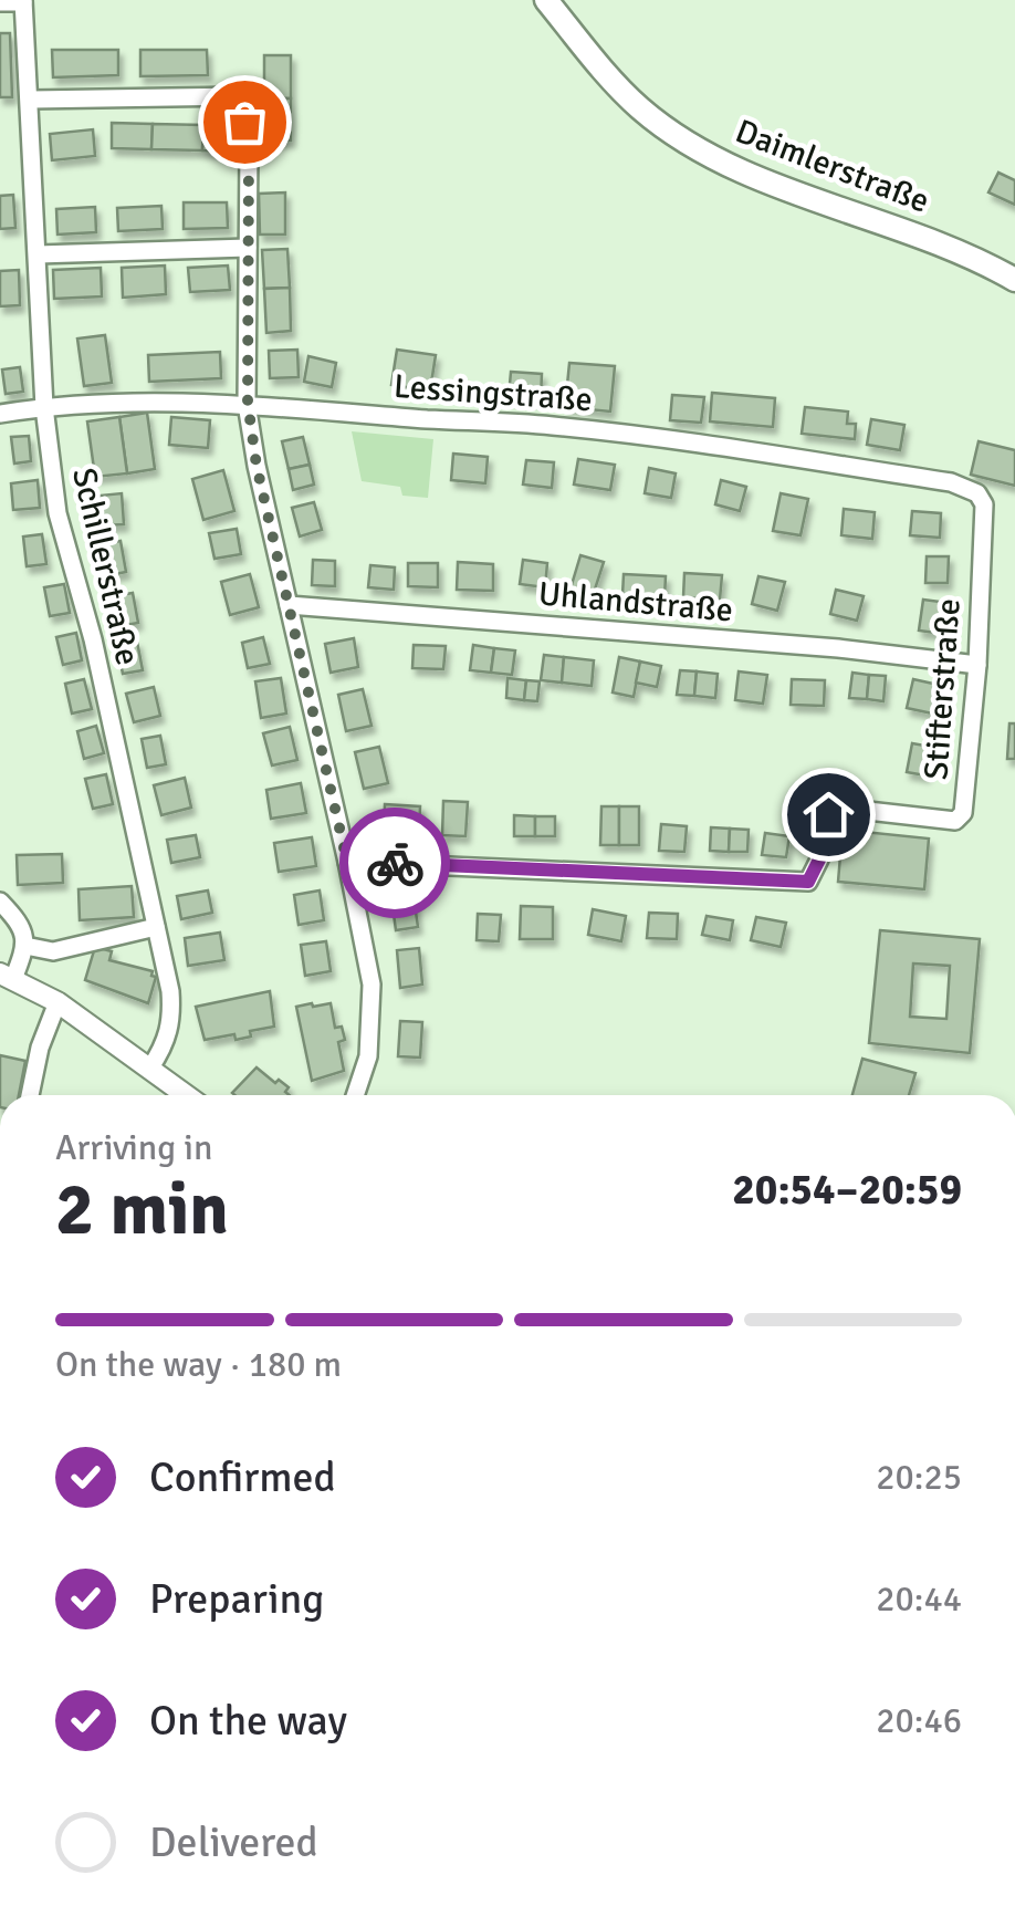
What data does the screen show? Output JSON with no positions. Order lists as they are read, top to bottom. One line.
{"streets":{"main road":["Daimlerstraße"],"street":["Lessingstraße","Schillerstraße","Uhlandstraße","Stifterstraße"]},"crossings":[["Lessingstraße","Schillerstraße"],["Lessingstraße","Stifterstraße"],["Uhlandstraße","Stifterstraße"]],"page":{"heading":["2 min","Arriving in","20:54–20:59"],"bar":"On the way · 180 m","list":[["Confirmed","20:25"],["Preparing","20:44"],["On the way","20:46"],"Delivered"]}}
